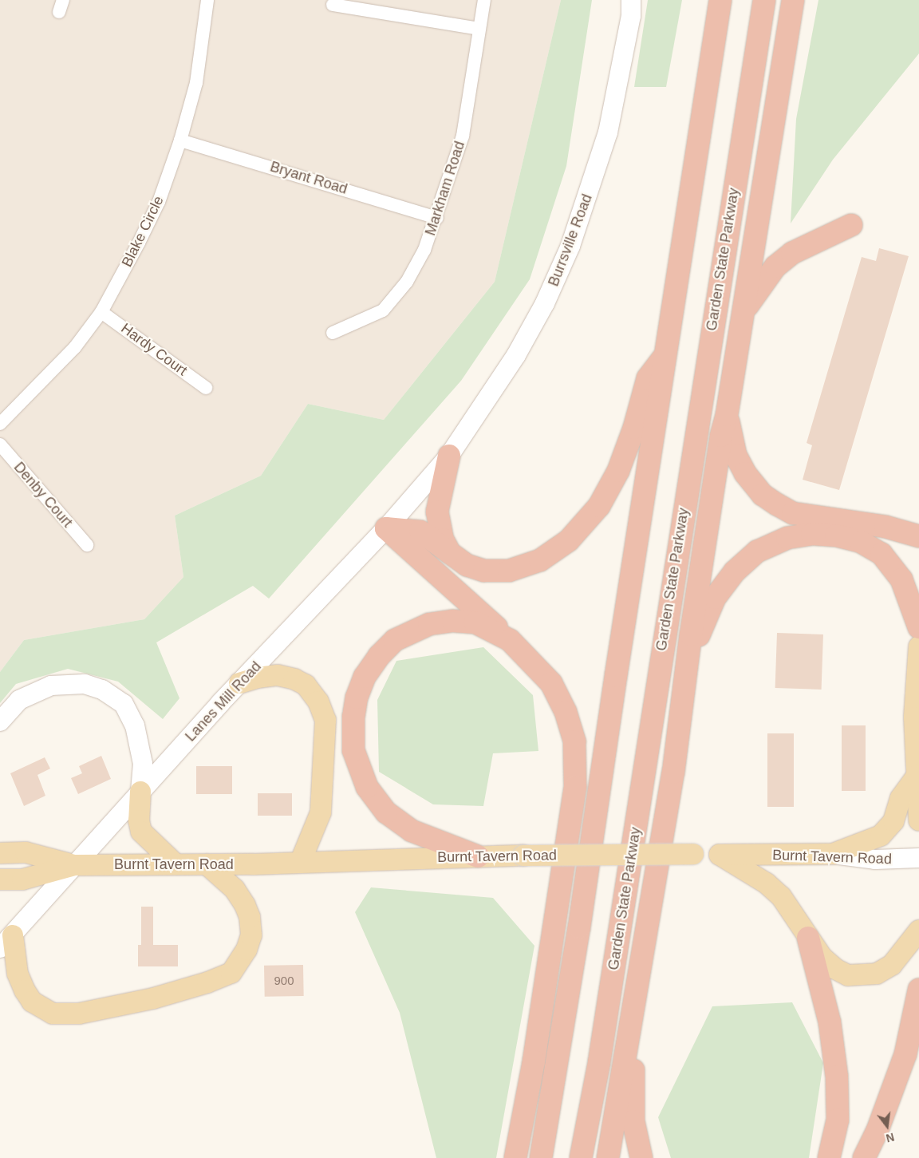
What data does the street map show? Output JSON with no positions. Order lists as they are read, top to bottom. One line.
{"streets":{"highway":["Garden State Parkway"],"main road":["Burrsville Road","Lanes Mill Road","Burnt Tavern Road"],"street":["Bryant Road","Markham Road","Blake Circle","Hardy Court","Denby Court"]},"crossings":[["Bryant Road","Markham Road"],["Bryant Road","Blake Circle"],["Blake Circle","Hardy Court"],["Burrsville Road","Lanes Mill Road"],["Lanes Mill Road","Burnt Tavern Road"]],"house_numbers":["900"],"north":"bottom"}
